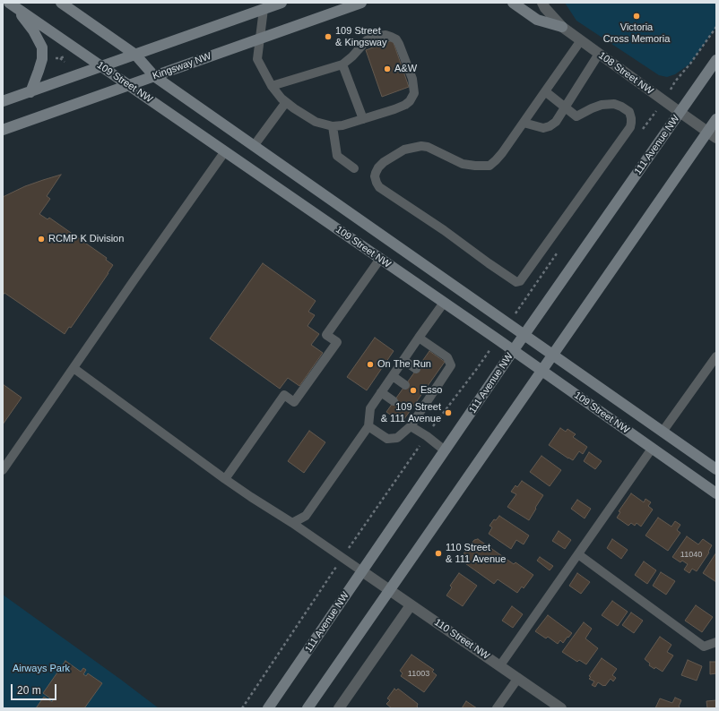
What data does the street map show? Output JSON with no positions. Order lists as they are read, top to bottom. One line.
{"streets":{"main road":["Kingsway NW","109 Street NW","111 Avenue NW"],"street":["108 Street NW","110 Street NW"]},"crossings":[["Kingsway NW","109 Street NW"],["108 Street NW","111 Avenue NW"],["109 Street NW","111 Avenue NW"],["111 Avenue NW","110 Street NW"]],"parks":["Airways Park"],"places":["Victoria Cross Memoria","109 Street & Kingsway","A&W","RCMP K Division","On The Run","Esso","109 Street & 111 Avenue","110 Street & 111 Avenue"],"house_numbers":["11040","11003"],"scale_bar":"20 m"}
